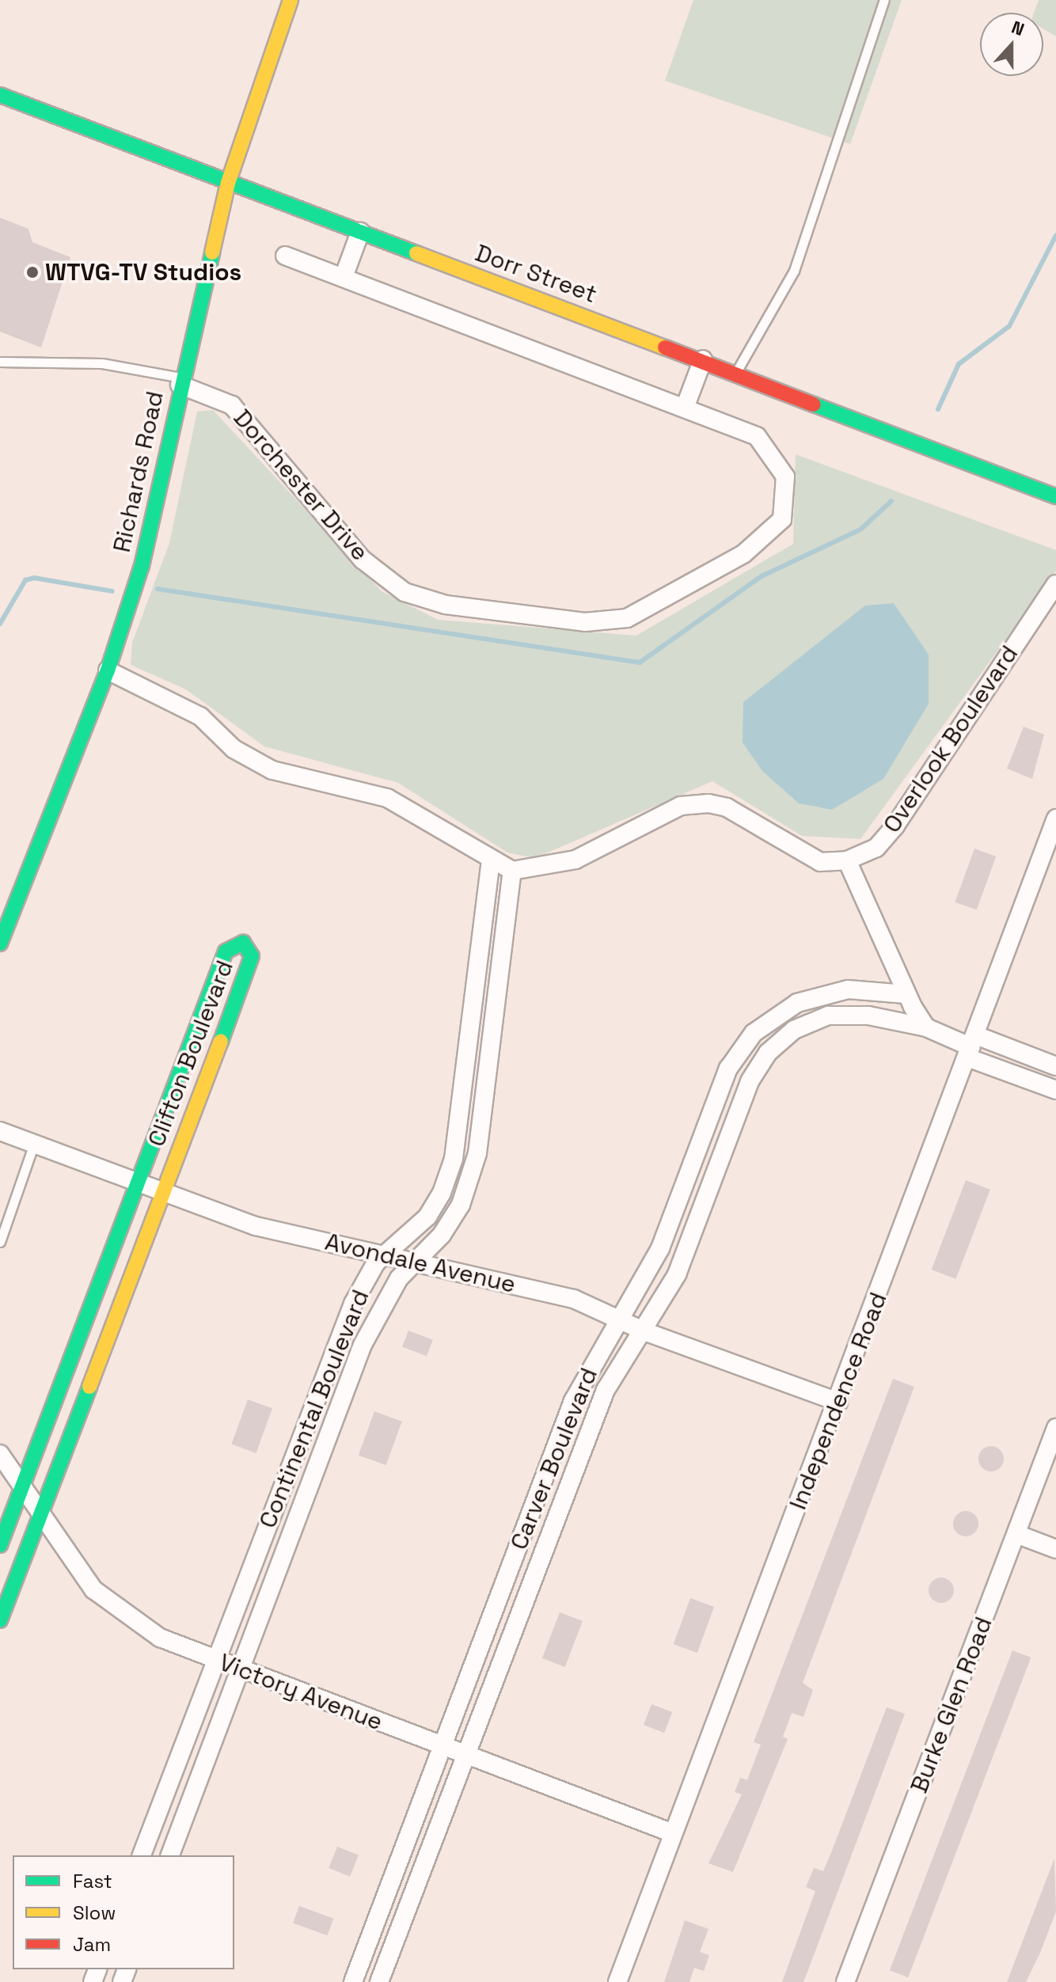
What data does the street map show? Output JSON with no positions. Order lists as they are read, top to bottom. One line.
{"streets":{"street":["Dorr Street","Richards Road","Dorchester Drive","Overlook Boulevard","Clifton Boulevard","Avondale Avenue","Independence Road","Continental Boulevard","Carver Boulevard","Victory Avenue","Burke Glen Road"]},"crossings":[["Dorr Street","Richards Road"],["Richards Road","Dorchester Drive"],["Overlook Boulevard","Continental Boulevard"],["Clifton Boulevard","Avondale Avenue"],["Clifton Boulevard","Victory Avenue"],["Avondale Avenue","Independence Road"],["Avondale Avenue","Continental Boulevard"],["Avondale Avenue","Carver Boulevard"],["Independence Road","Carver Boulevard"],["Independence Road","Victory Avenue"],["Continental Boulevard","Victory Avenue"],["Carver Boulevard","Victory Avenue"]],"places":["WTVG-TV Studios"],"legend":["Fast","Slow","Jam"],"north":"top"}
